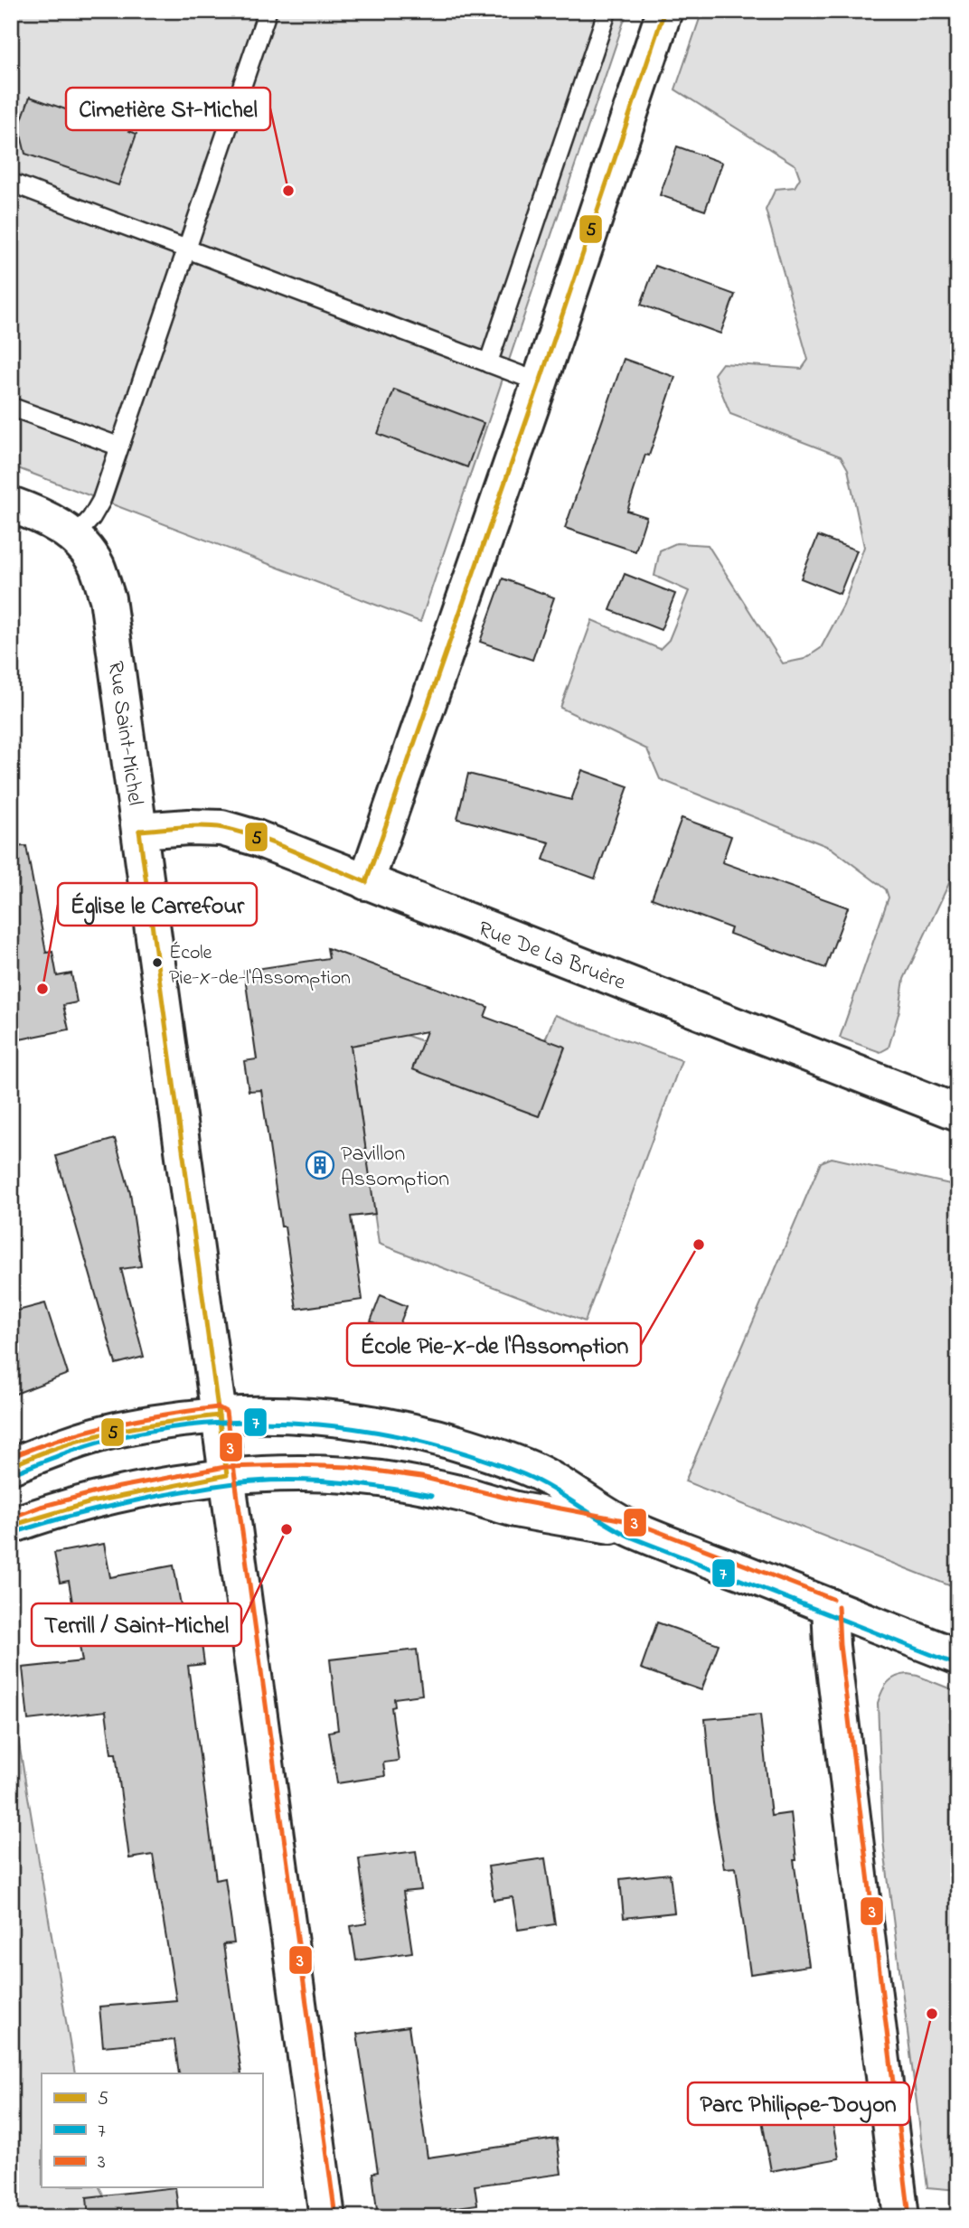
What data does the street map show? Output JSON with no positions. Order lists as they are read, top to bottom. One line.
{"streets":{"street":["Rue Saint-Michel","Rue De La Bruère"]},"crossings":[["Rue Saint-Michel","Rue De La Bruère"]],"places":{"other":["Cimetière St-Michel","École Pie-X-de-l'Assomption","Église le Carrefour","École Pie-X-de l'Assomption","Terrill / Saint-Michel","Parc Philippe-Doyon"],"building":["Pavillon Assomption"]},"lines":["transit line 5","transit line 3","transit line 7"],"legend":["5","7","3"]}
